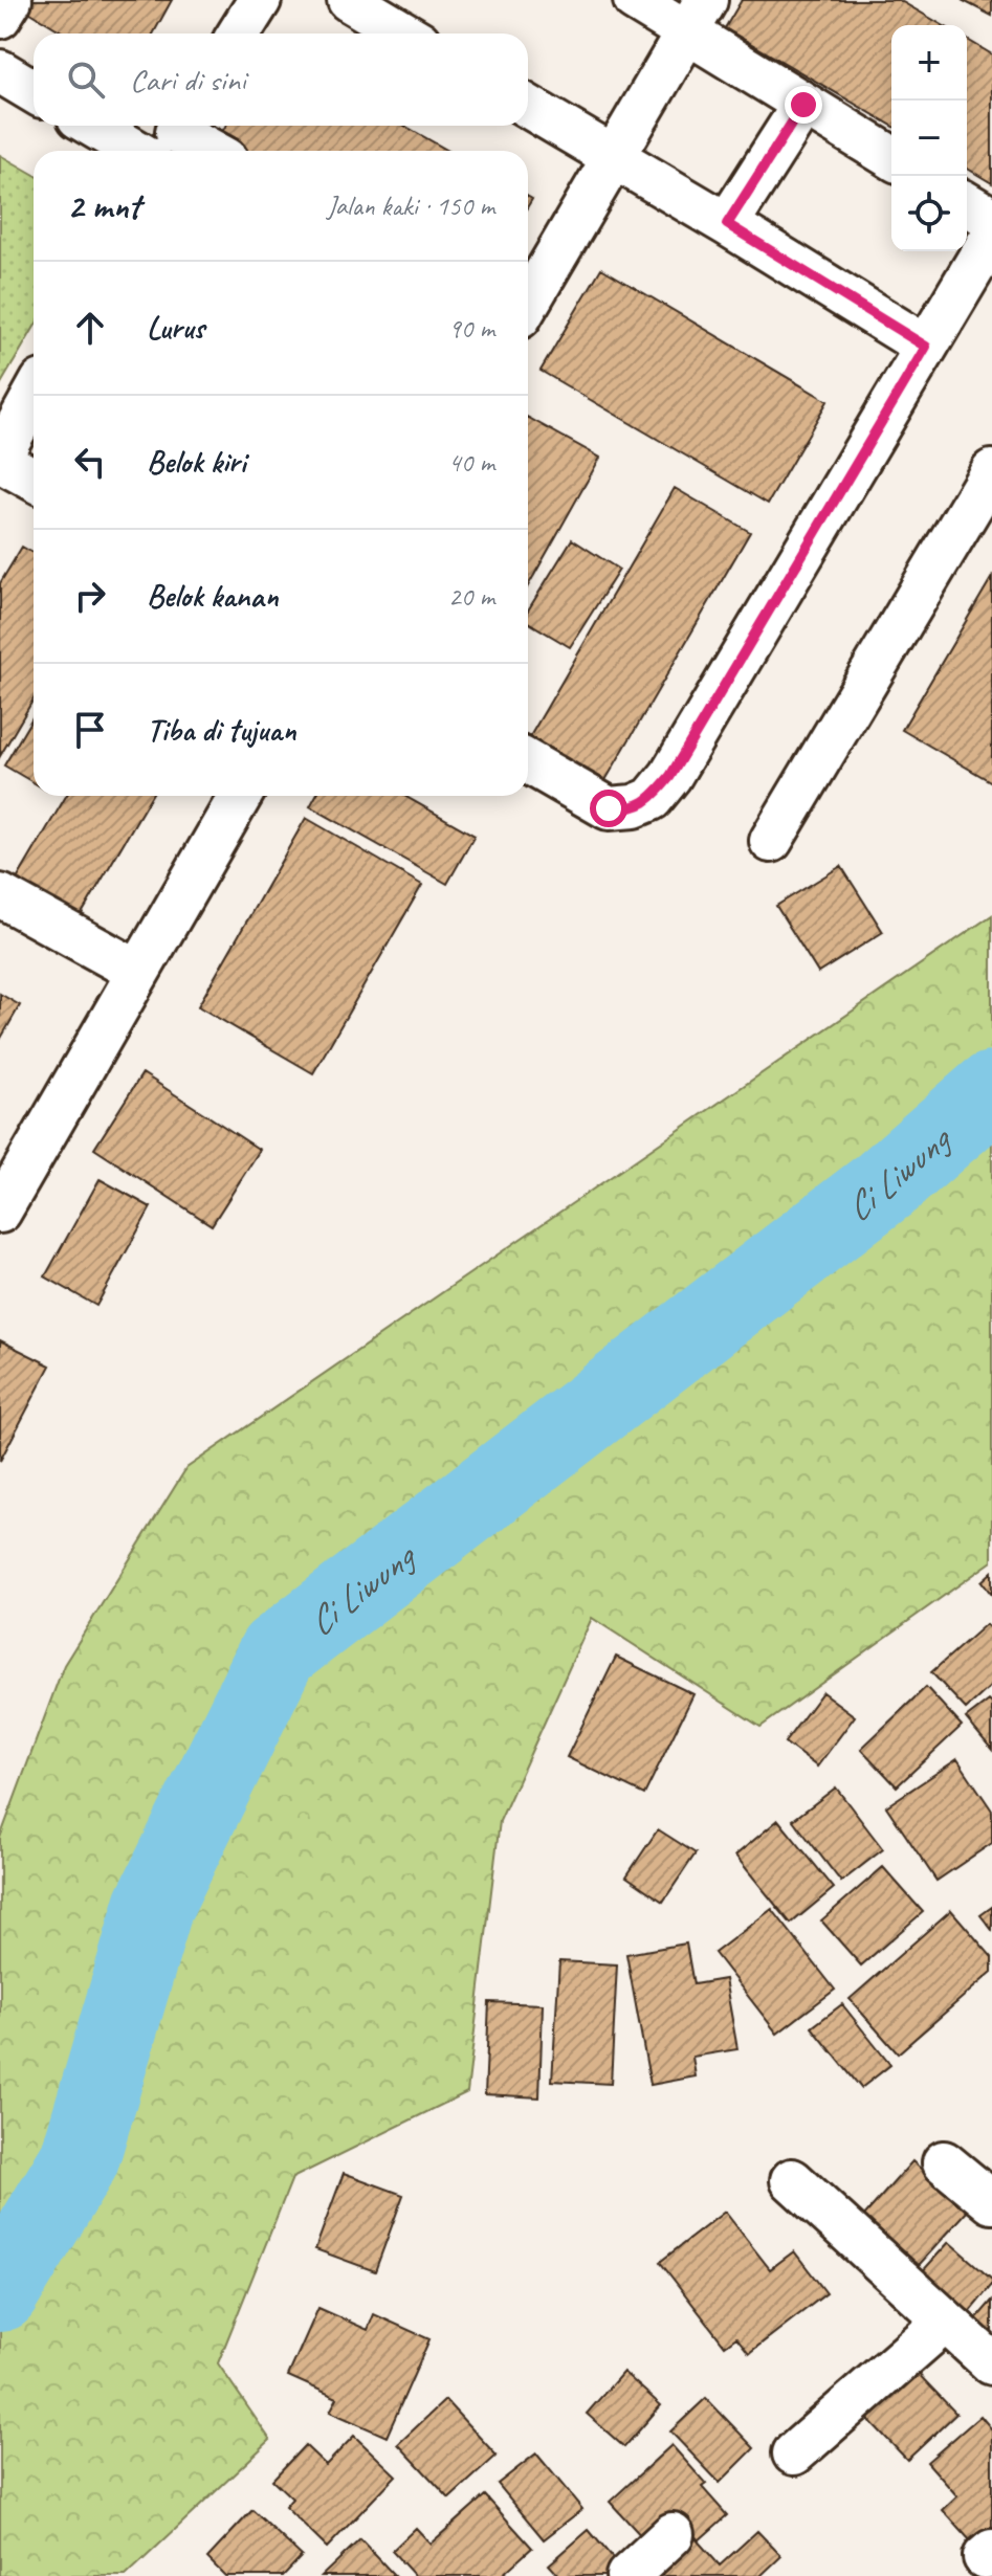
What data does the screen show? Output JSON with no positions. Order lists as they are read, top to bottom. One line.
{"water":["Ci Liwung"],"page":{"map_buttons":["+","−"],"search":"Cari di sini","heading":["2 mnt","Jalan kaki · 150 m"],"list":[["Lurus","90 m"],["Belok kiri","40 m"],["Belok kanan","20 m"],"Tiba di tujuan"]}}
